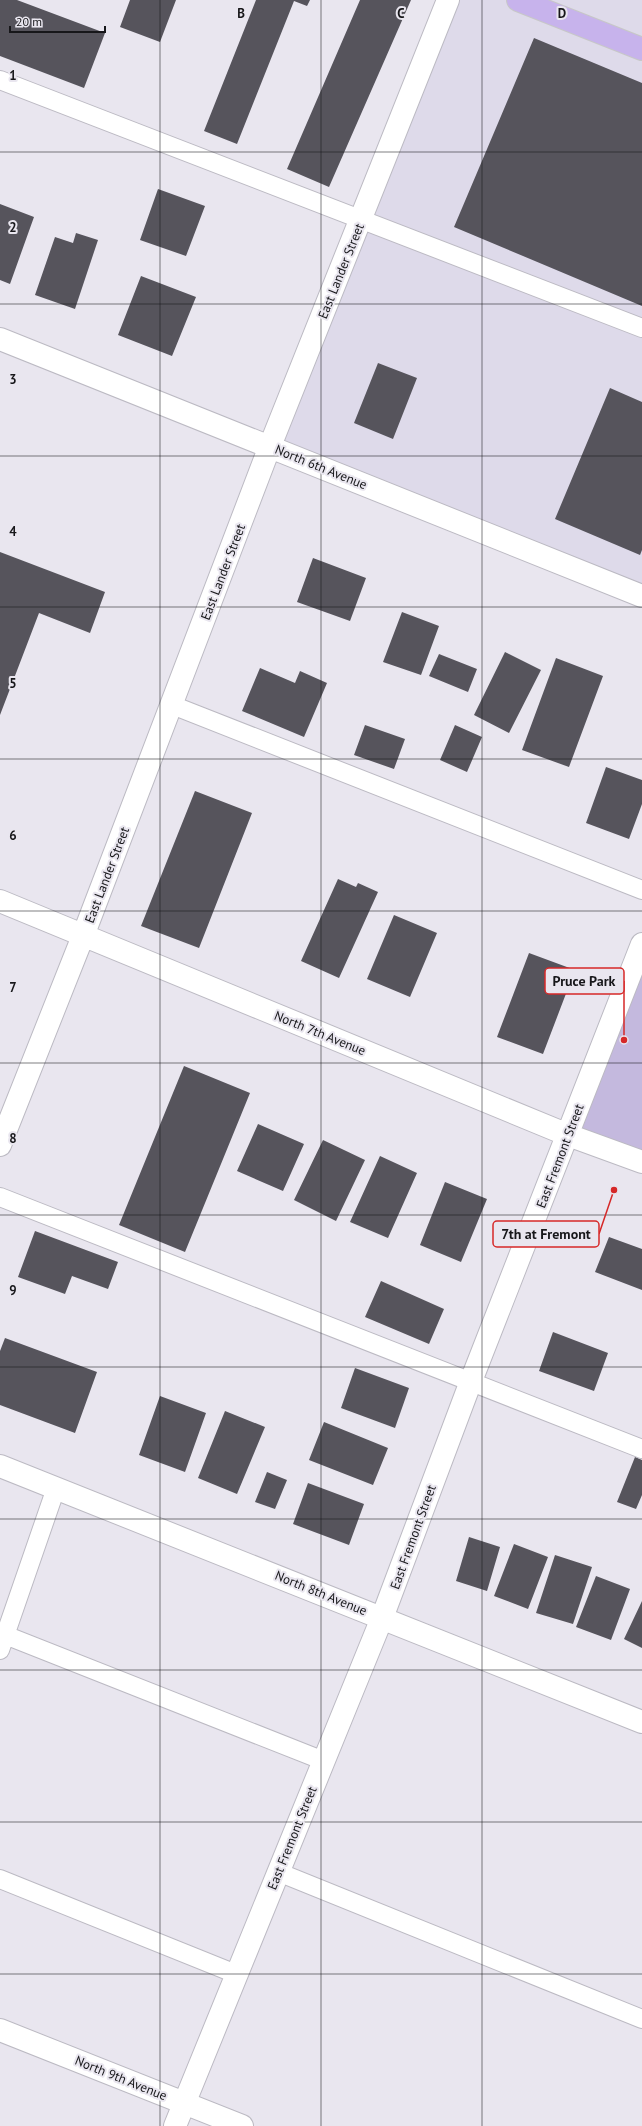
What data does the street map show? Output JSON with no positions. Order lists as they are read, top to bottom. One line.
{"streets":{"street":["East Lander Street","North 6th Avenue","North 7th Avenue","East Fremont Street","North 8th Avenue","North 9th Avenue"]},"crossings":[["East Lander Street","North 6th Avenue"],["East Lander Street","North 7th Avenue"],["North 7th Avenue","East Fremont Street"],["East Fremont Street","North 8th Avenue"],["East Fremont Street","North 9th Avenue"]],"places":["Pruce Park","7th at Fremont"],"scale_bar":"20 m","grid":{"columns":["B","C","D"],"rows":["1","2","3","4","5","6","7","8","9"]}}
